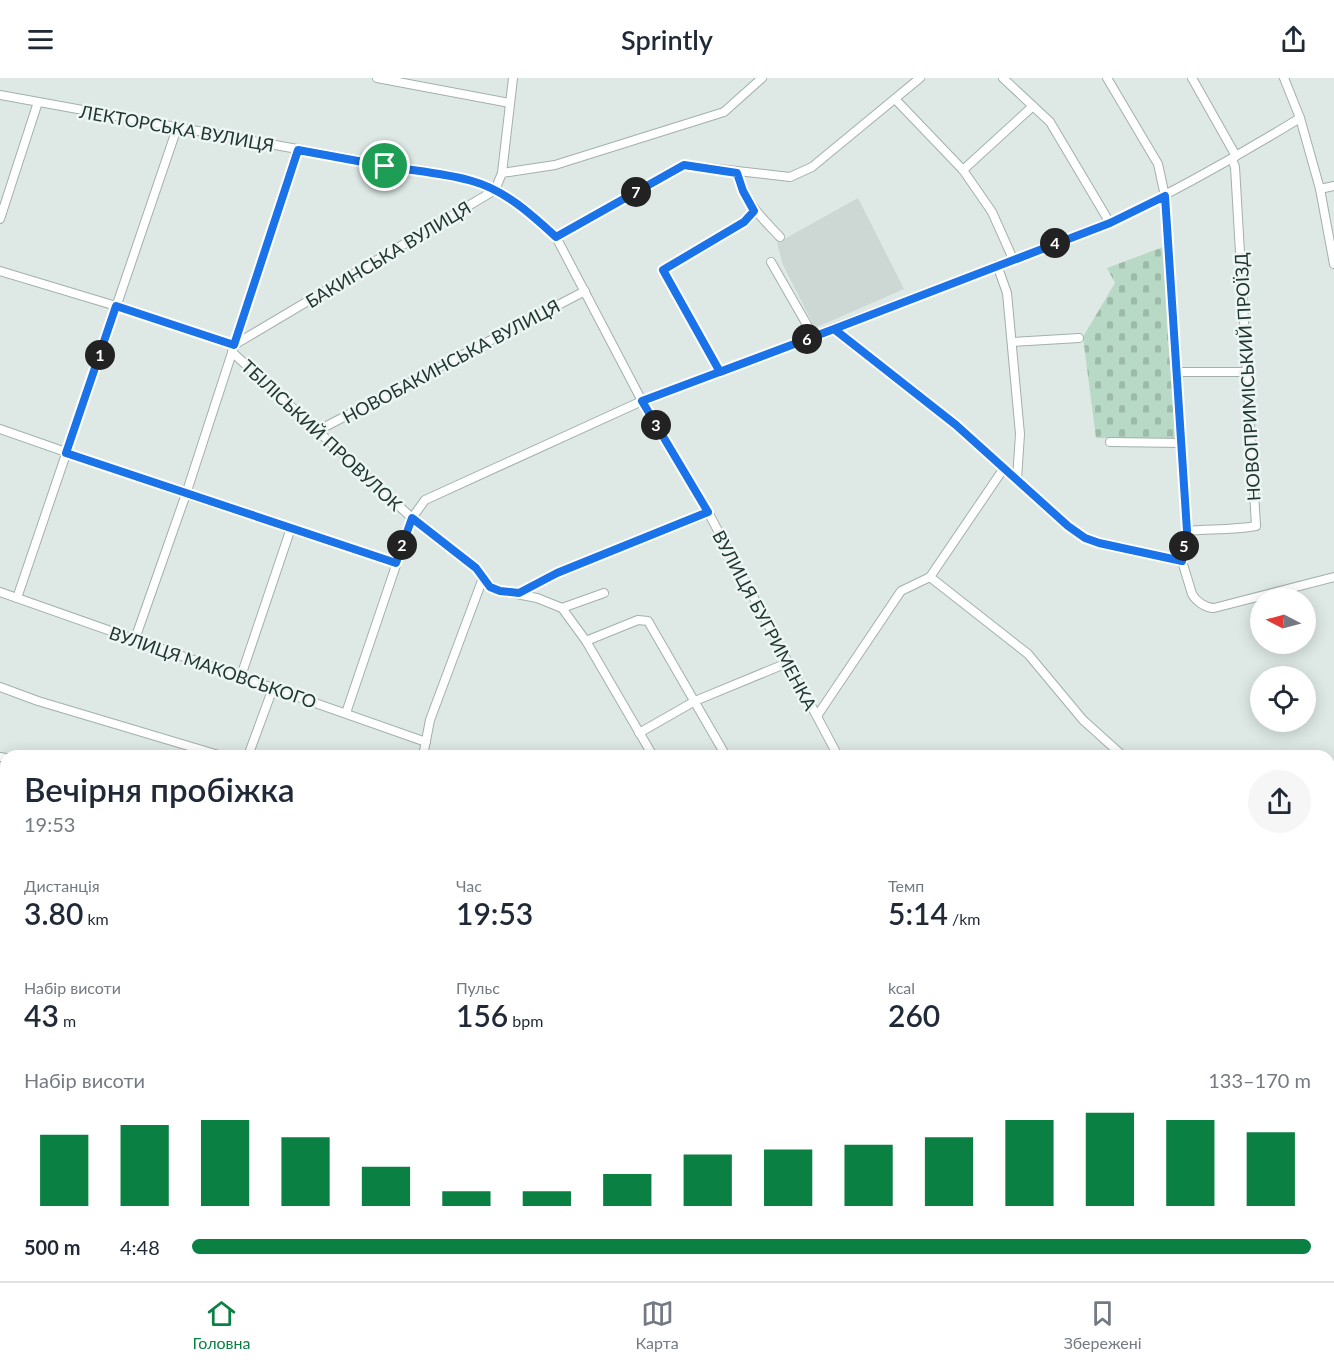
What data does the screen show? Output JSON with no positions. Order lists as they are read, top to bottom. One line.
{"streets":{"street":["ЛЕКТОРСЬКА ВУЛИЦЯ","БАКИНСЬКА ВУЛИЦЯ","НОВОБАКИНСЬКА ВУЛИЦЯ","НОВОПРИМІСЬКИЙ ПРОЇЗД","ТБІЛІСЬКИЙ ПРОВУЛОК","ВУЛИЦЯ БУГРИМЕНКА","ВУЛИЦЯ МАКОВСЬКОГО"]},"crossings":[["ЛЕКТОРСЬКА ВУЛИЦЯ","БАКИНСЬКА ВУЛИЦЯ"],["ЛЕКТОРСЬКА ВУЛИЦЯ","ВУЛИЦЯ БУГРИМЕНКА"],["БАКИНСЬКА ВУЛИЦЯ","ТБІЛІСЬКИЙ ПРОВУЛОК"],["БАКИНСЬКА ВУЛИЦЯ","ВУЛИЦЯ БУГРИМЕНКА"],["НОВОБАКИНСЬКА ВУЛИЦЯ","ТБІЛІСЬКИЙ ПРОВУЛОК"],["НОВОБАКИНСЬКА ВУЛИЦЯ","ВУЛИЦЯ БУГРИМЕНКА"]],"north":"left","page":{"header":"Sprintly","pins":["7","4","6","1","3","2","5"],"heading":["Вечірня пробіжка","19:53"],"stats":[["Дистанція","3.80 km"],["Час","19:53"],["Темп","5:14 /km"],["Набір висоти","43 m"],["Пульс","156 bpm"],["kcal","260"]],"chart":["Набір висоти","133–170 m"],"list":[{"name":"500 m","note":"4:48"}],"tabs":["Головна","Карта","Збережені"]}}
